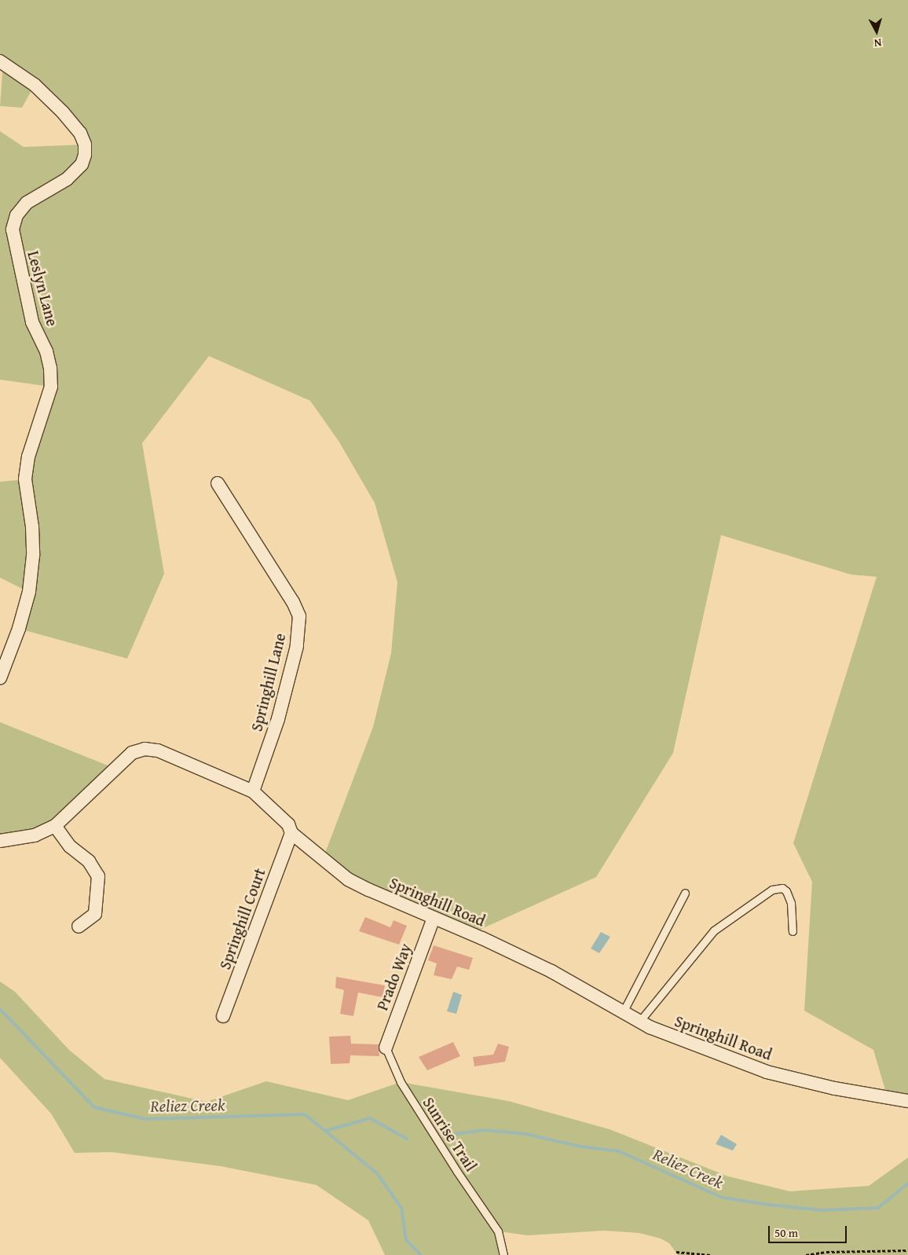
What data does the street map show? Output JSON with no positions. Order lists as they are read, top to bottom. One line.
{"streets":{"street":["Leslyn Lane","Springhill Lane","Springhill Road","Springhill Court","Prado Way"],"lane":["Sunrise Trail"]},"crossings":[["Springhill Lane","Springhill Road"],["Springhill Road","Springhill Court"],["Springhill Road","Prado Way"],["Prado Way","Sunrise Trail"]],"water":["Reliez Creek"],"scale_bar":"50 m","north":"bottom"}
